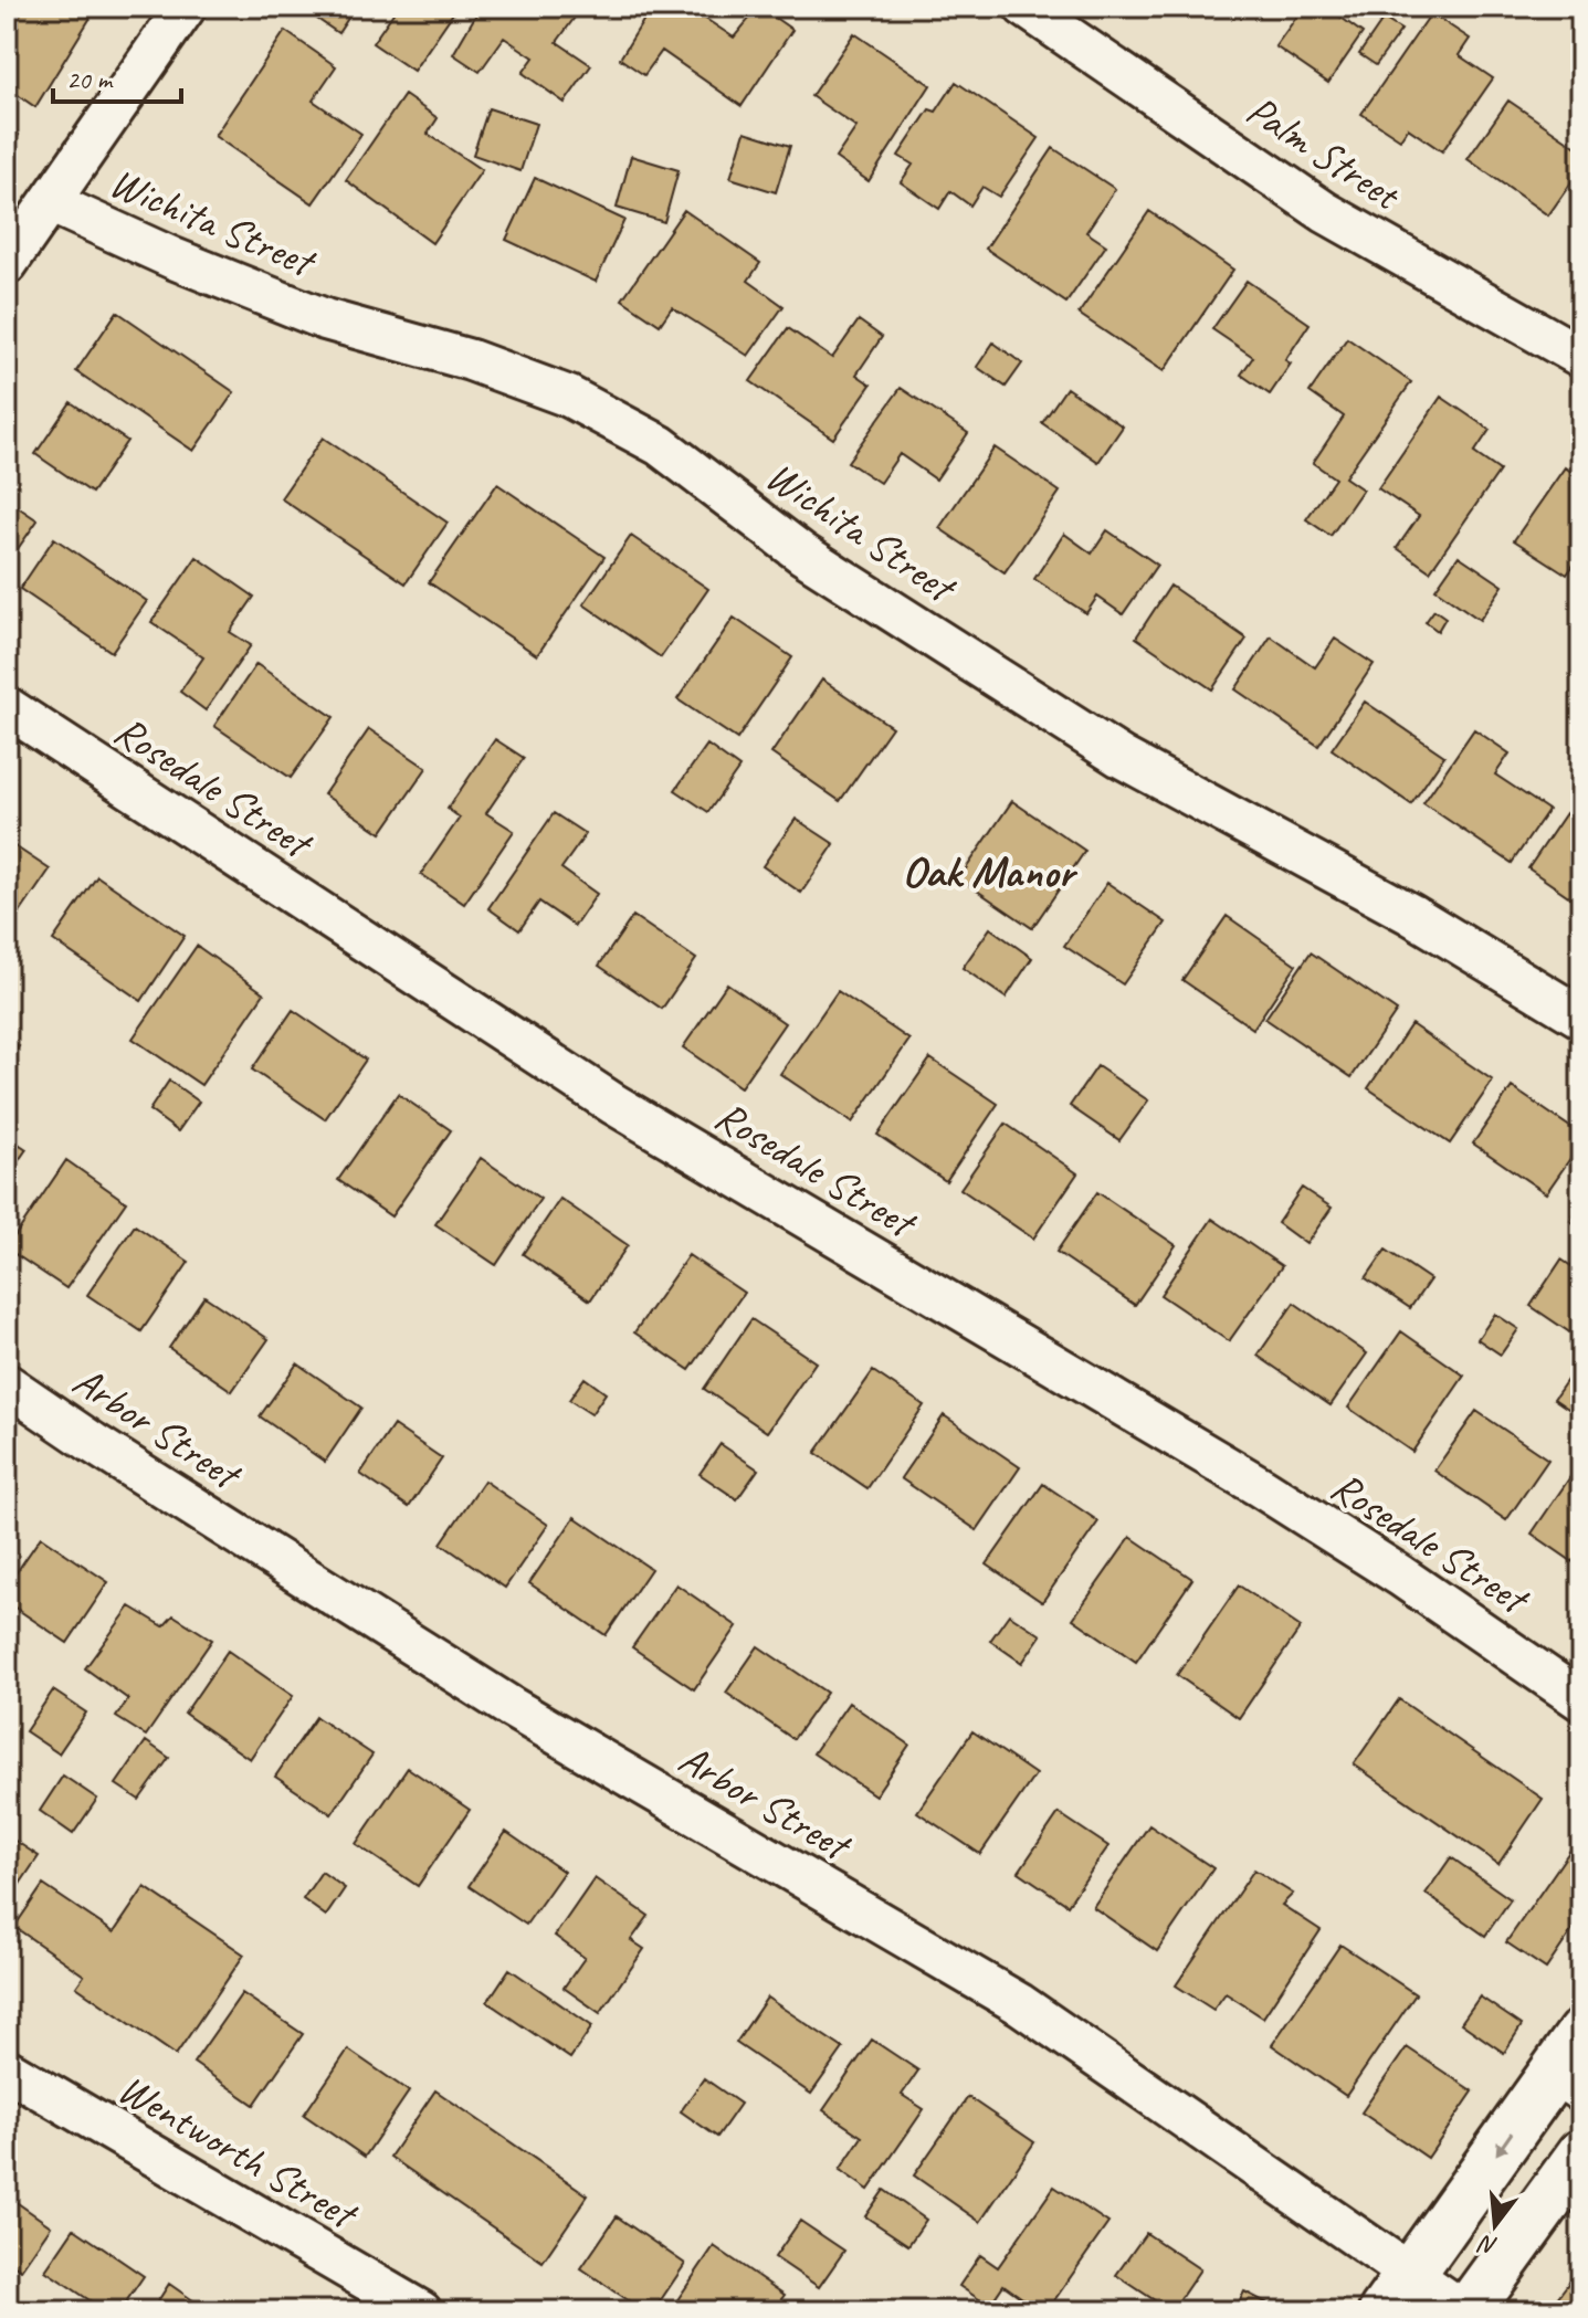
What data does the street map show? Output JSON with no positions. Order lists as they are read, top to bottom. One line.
{"streets":{"street":["Palm Street","Wichita Street","Rosedale Street","Arbor Street","Wentworth Street"]},"districts":["Oak Manor"],"scale_bar":"20 m","north":"bottom"}
